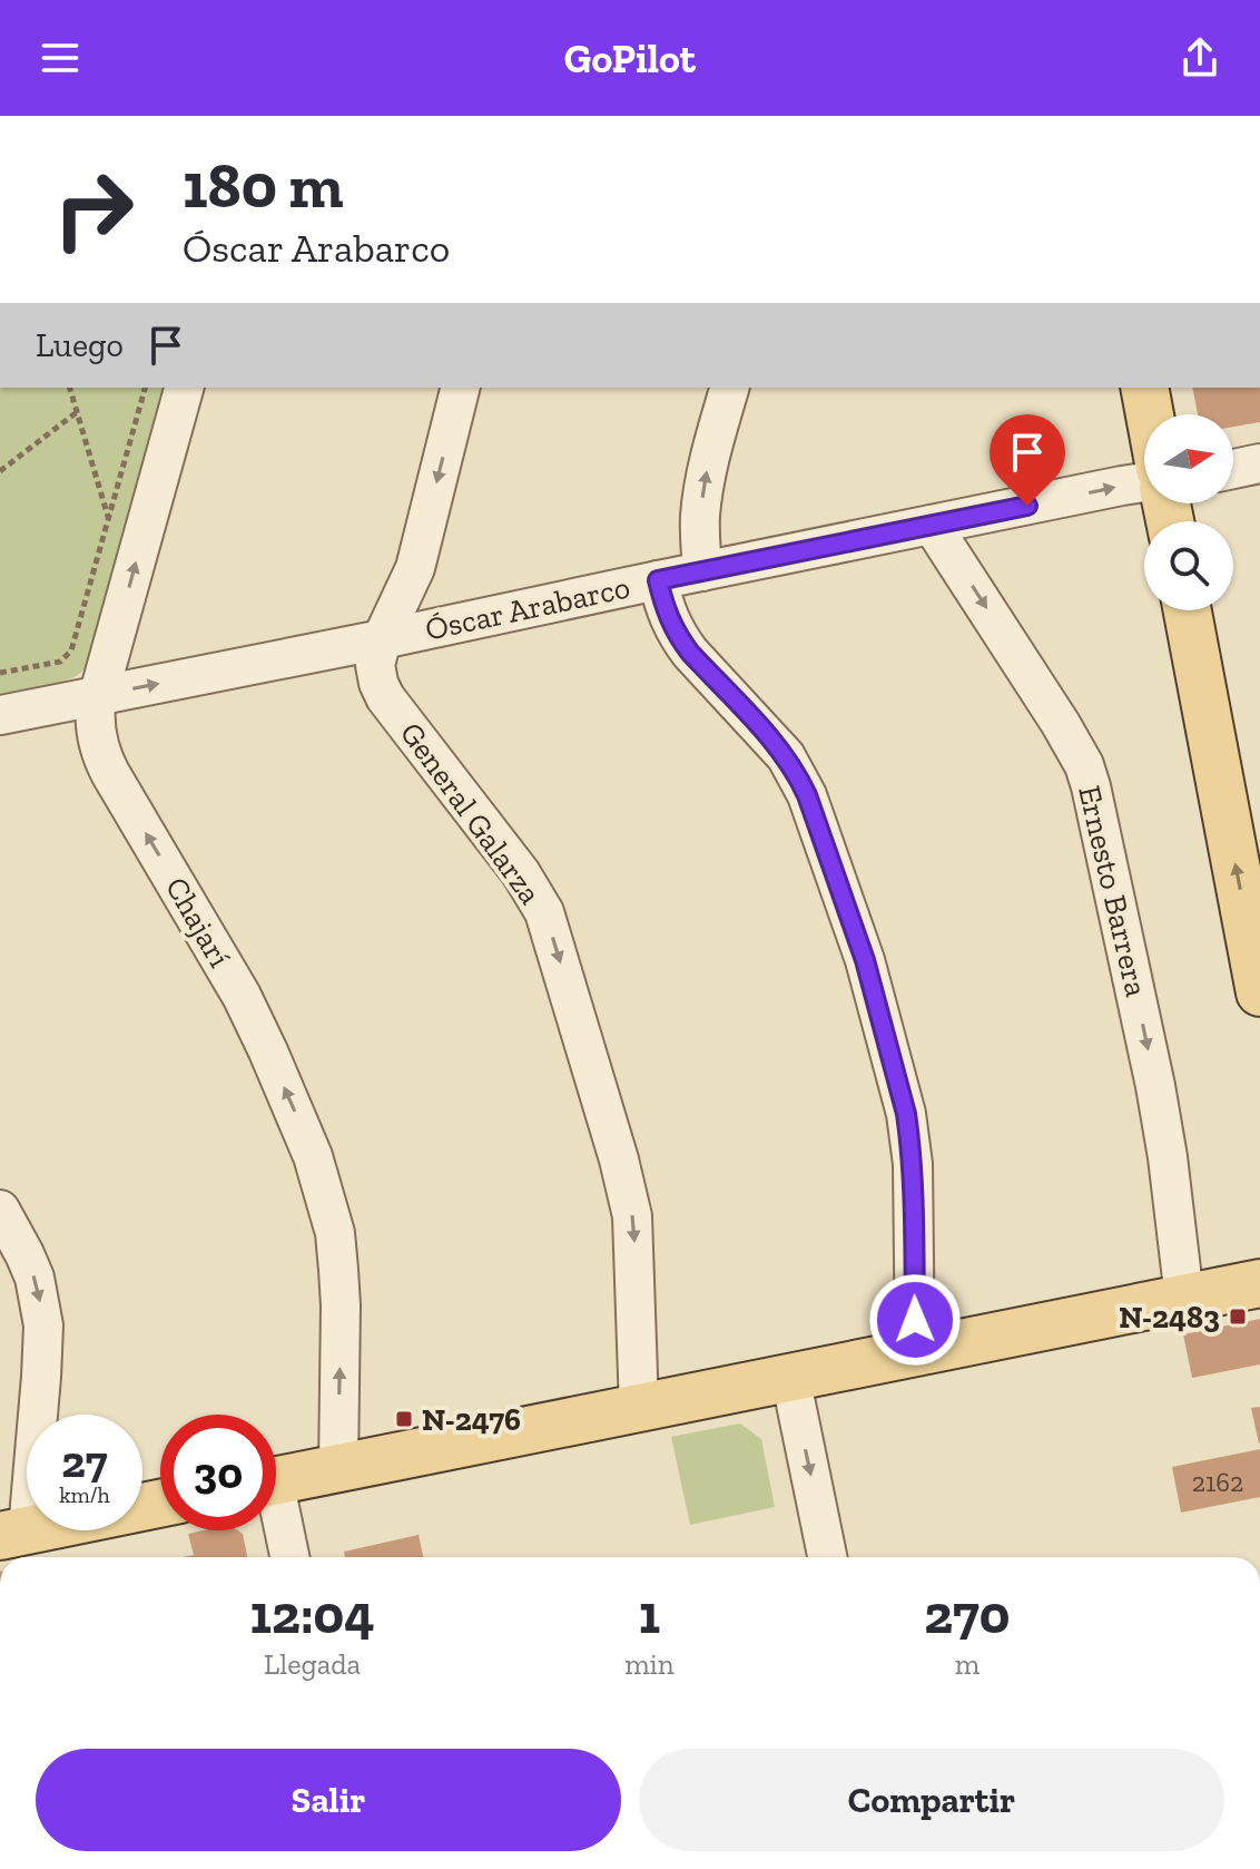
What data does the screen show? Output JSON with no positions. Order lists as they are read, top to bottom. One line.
{"streets":{"street":["Óscar Arabarco","General Galarza","Ernesto Barrera","Chajarí"]},"crossings":[["Óscar Arabarco","General Galarza"],["Óscar Arabarco","Ernesto Barrera"],["Óscar Arabarco","Chajarí"]],"one_way":["Óscar Arabarco","Chajarí"],"places":{"transit":["N-2483","N-2476"]},"house_numbers":["2162"],"north":"right","page":{"header":"GoPilot","turn":["180 m","Óscar Arabarco"],"then":"Luego","speed":"27 km/h","limit":"30","eta":["12:04","Llegada","1","min","270","m"],"buttons":["Salir","Compartir"]}}
